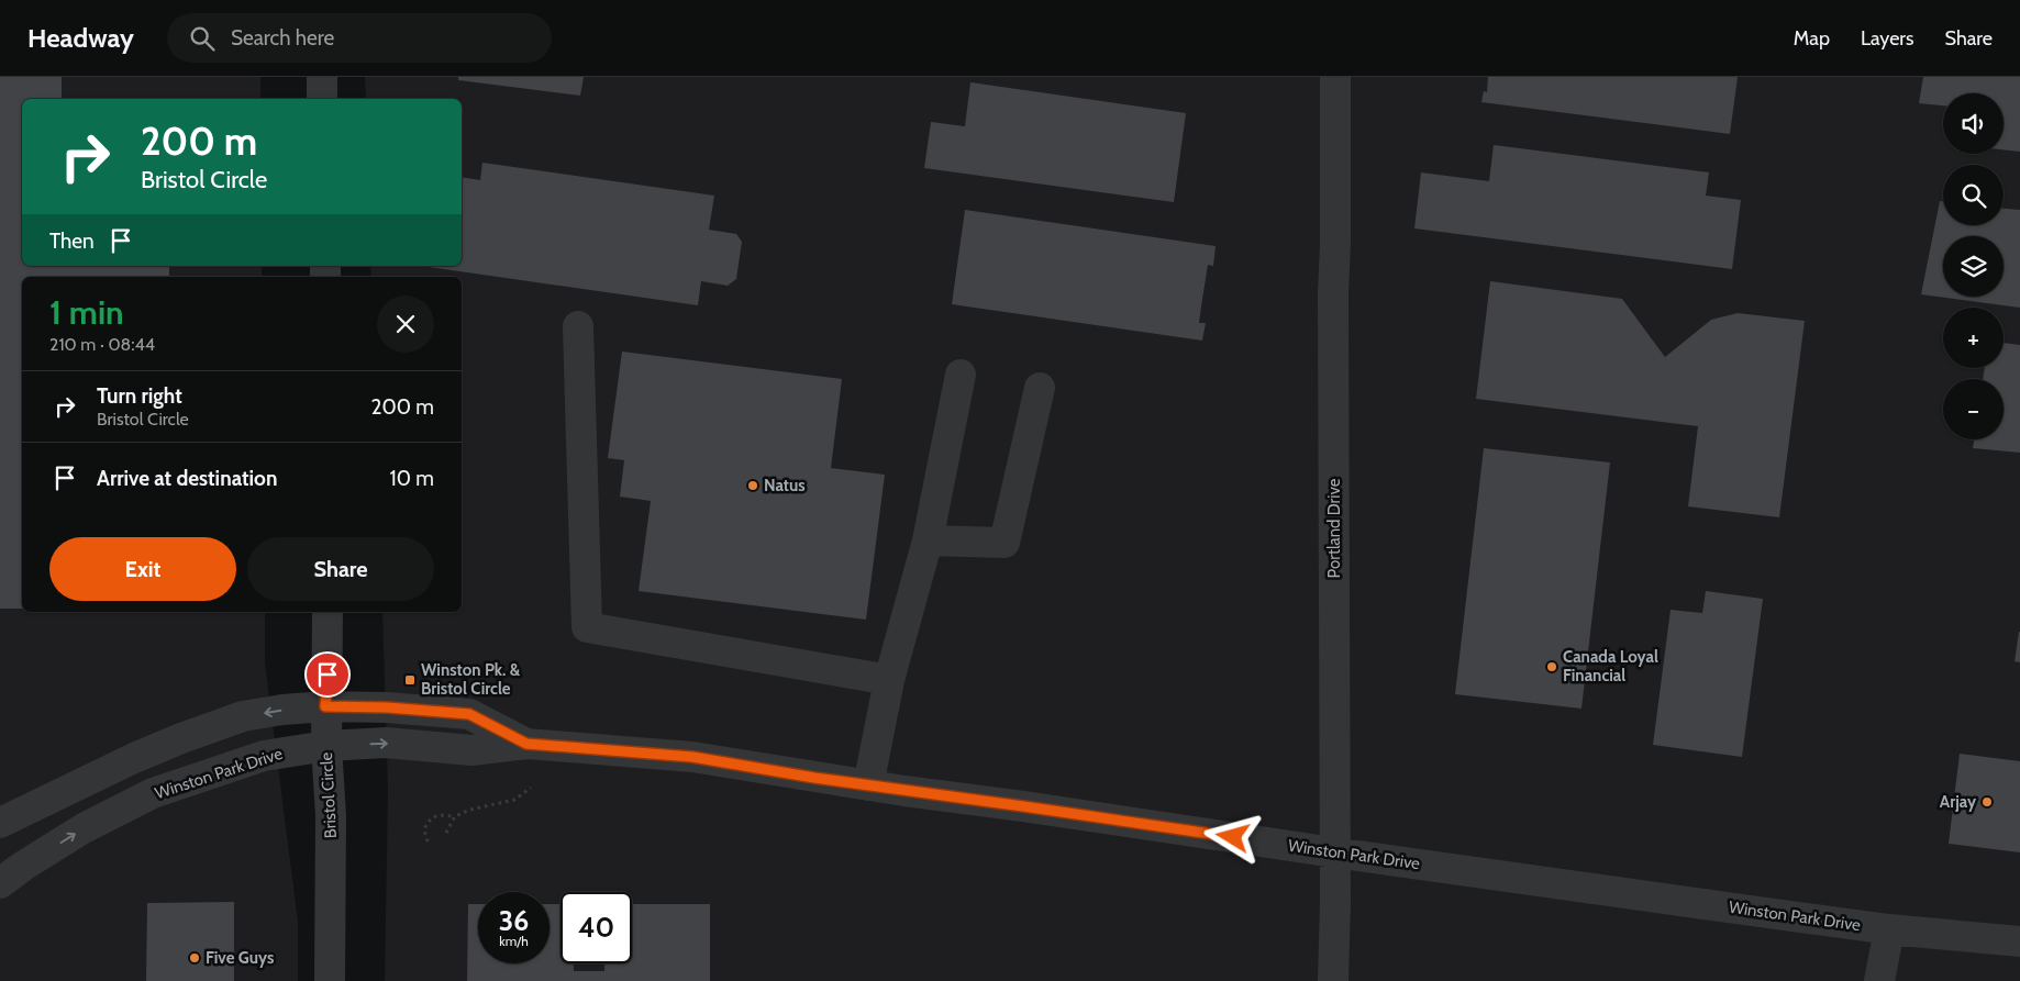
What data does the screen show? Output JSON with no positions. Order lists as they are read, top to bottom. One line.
{"streets":{"street":["Portland Drive","Winston Park Drive","Bristol Circle"]},"crossings":[["Portland Drive","Winston Park Drive"],["Winston Park Drive","Bristol Circle"]],"places":{"other":["Natus","Canada Loyal Financial","Arjay","Five Guys"],"transit":["Winston Pk. & Bristol Circle"]},"page":{"header":"Headway","search":"Search here","nav":["Map","Layers","Share"],"map_buttons":["+","−"],"turn":["200 m","Bristol Circle"],"then":"Then","heading":["1 min","210 m · 08:44"],"list":[{"name":"Turn right","note":"Bristol Circle","value":"200 m"},{"name":"Arrive at destination","value":"10 m"}],"buttons":["Exit","Share"],"speed":"36 km/h","limit":"40"}}
